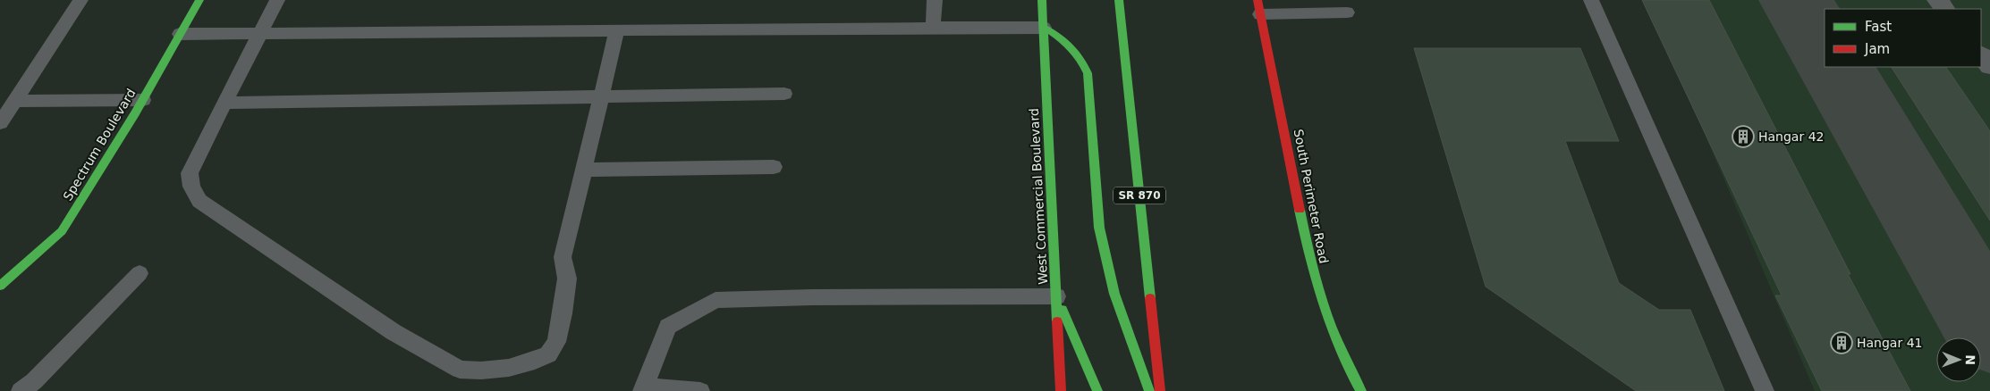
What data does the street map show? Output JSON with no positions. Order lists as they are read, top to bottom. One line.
{"streets":{"main road":["Spectrum Boulevard","SR 870","West Commercial Boulevard","South Perimeter Road"]},"places":{"building":["Hangar 42","Hangar 41"]},"legend":["Fast","Jam"],"north":"right"}
